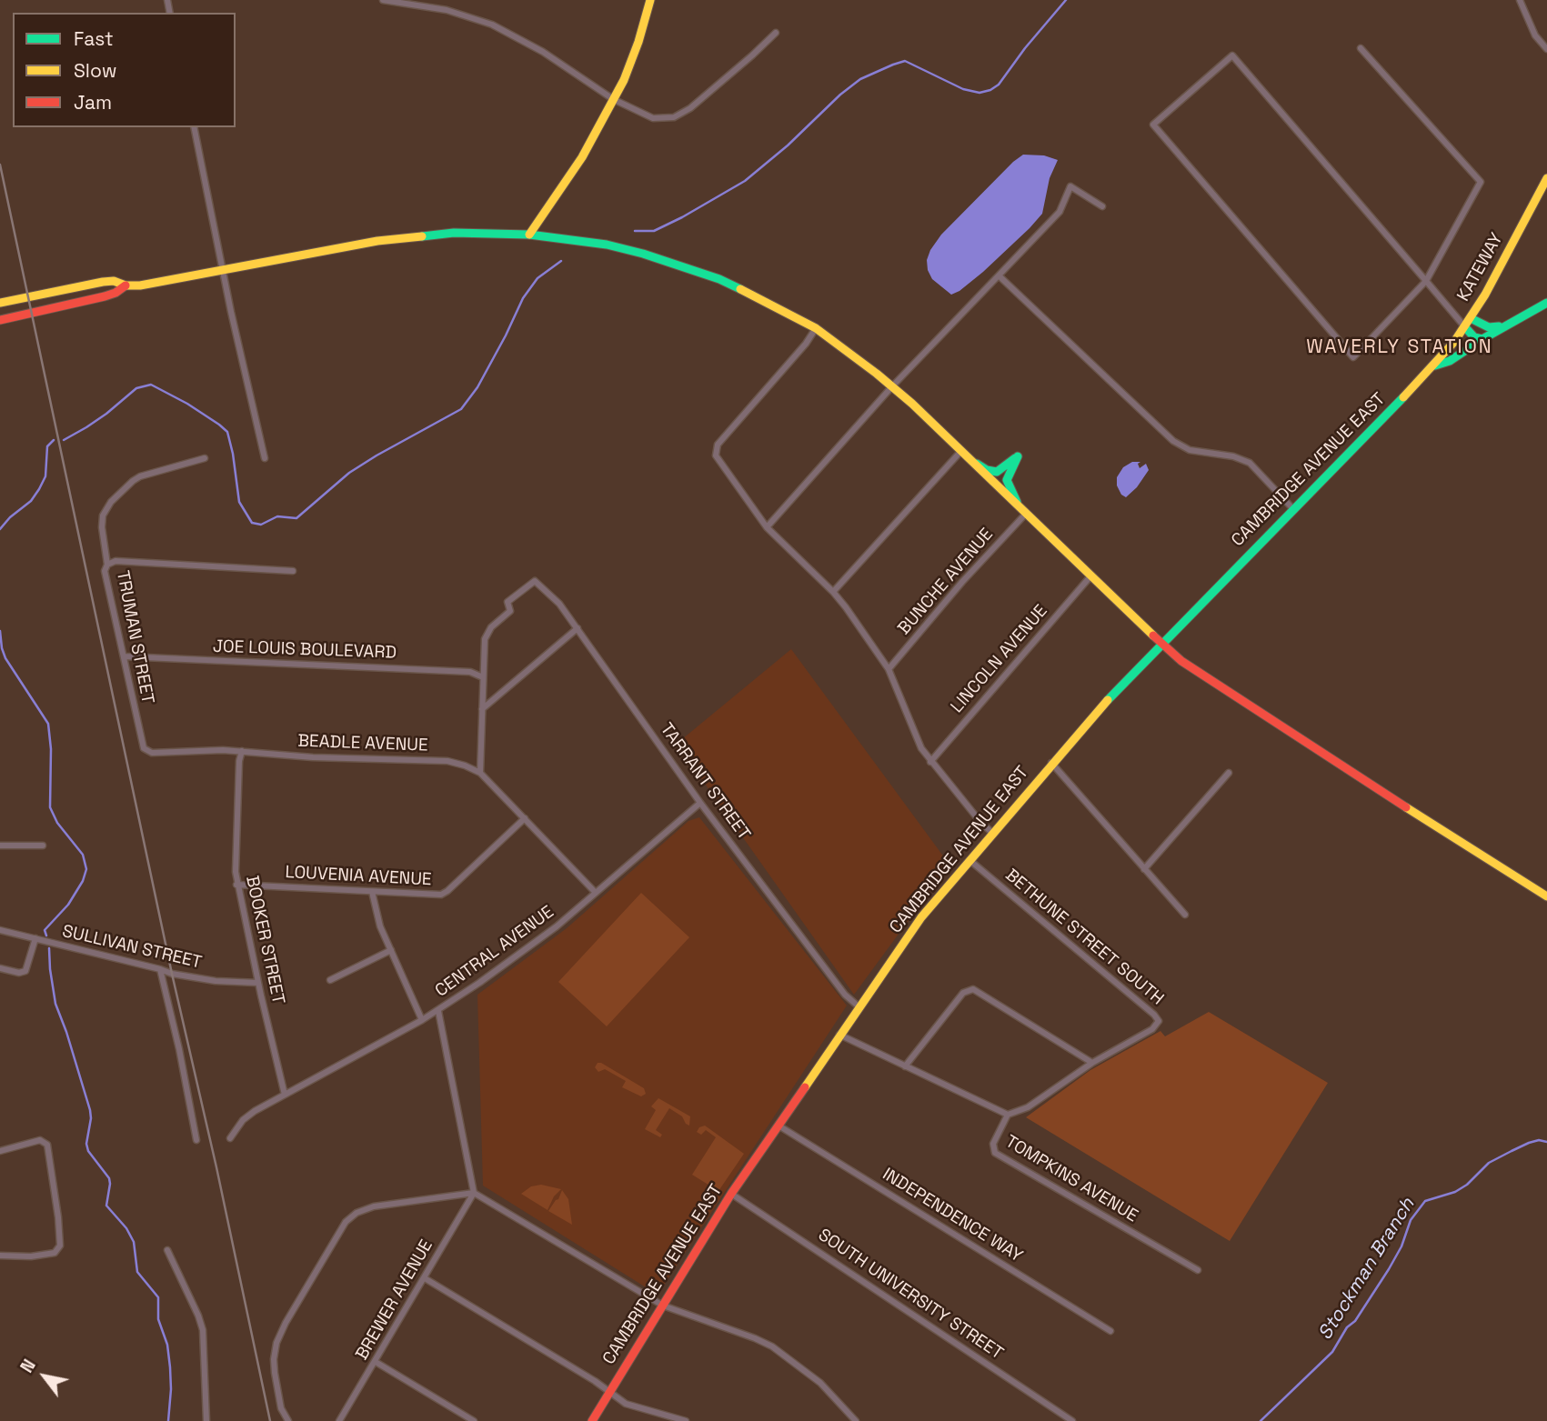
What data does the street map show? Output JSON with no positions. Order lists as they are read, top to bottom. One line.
{"streets":{"main road":["KATEWAY","CAMBRIDGE AVENUE EAST"],"street":["BUNCHE AVENUE","TRUMAN STREET","JOE LOUIS BOULEVARD","LINCOLN AVENUE","BEADLE AVENUE","TARRANT STREET","LOUVENIA AVENUE","BETHUNE STREET SOUTH","BOOKER STREET","SULLIVAN STREET","CENTRAL AVENUE","TOMPKINS AVENUE","INDEPENDENCE WAY","SOUTH UNIVERSITY STREET","BREWER AVENUE"]},"crossings":[["KATEWAY","CAMBRIDGE AVENUE EAST"],["CAMBRIDGE AVENUE EAST","TARRANT STREET"],["CAMBRIDGE AVENUE EAST","BETHUNE STREET SOUTH"],["CAMBRIDGE AVENUE EAST","TOMPKINS AVENUE"],["CAMBRIDGE AVENUE EAST","INDEPENDENCE WAY"],["CAMBRIDGE AVENUE EAST","SOUTH UNIVERSITY STREET"],["TRUMAN STREET","JOE LOUIS BOULEVARD"],["TRUMAN STREET","BEADLE AVENUE"],["TRUMAN STREET","BOOKER STREET"],["JOE LOUIS BOULEVARD","TARRANT STREET"],["BEADLE AVENUE","BOOKER STREET"],["TARRANT STREET","CENTRAL AVENUE"],["LOUVENIA AVENUE","BOOKER STREET"],["BETHUNE STREET SOUTH","TOMPKINS AVENUE"],["BOOKER STREET","SULLIVAN STREET"],["BOOKER STREET","CENTRAL AVENUE"]],"districts":["WAVERLY STATION"],"water":["Stockman Branch"],"legend":["Fast","Slow","Jam"],"north":"top left"}
